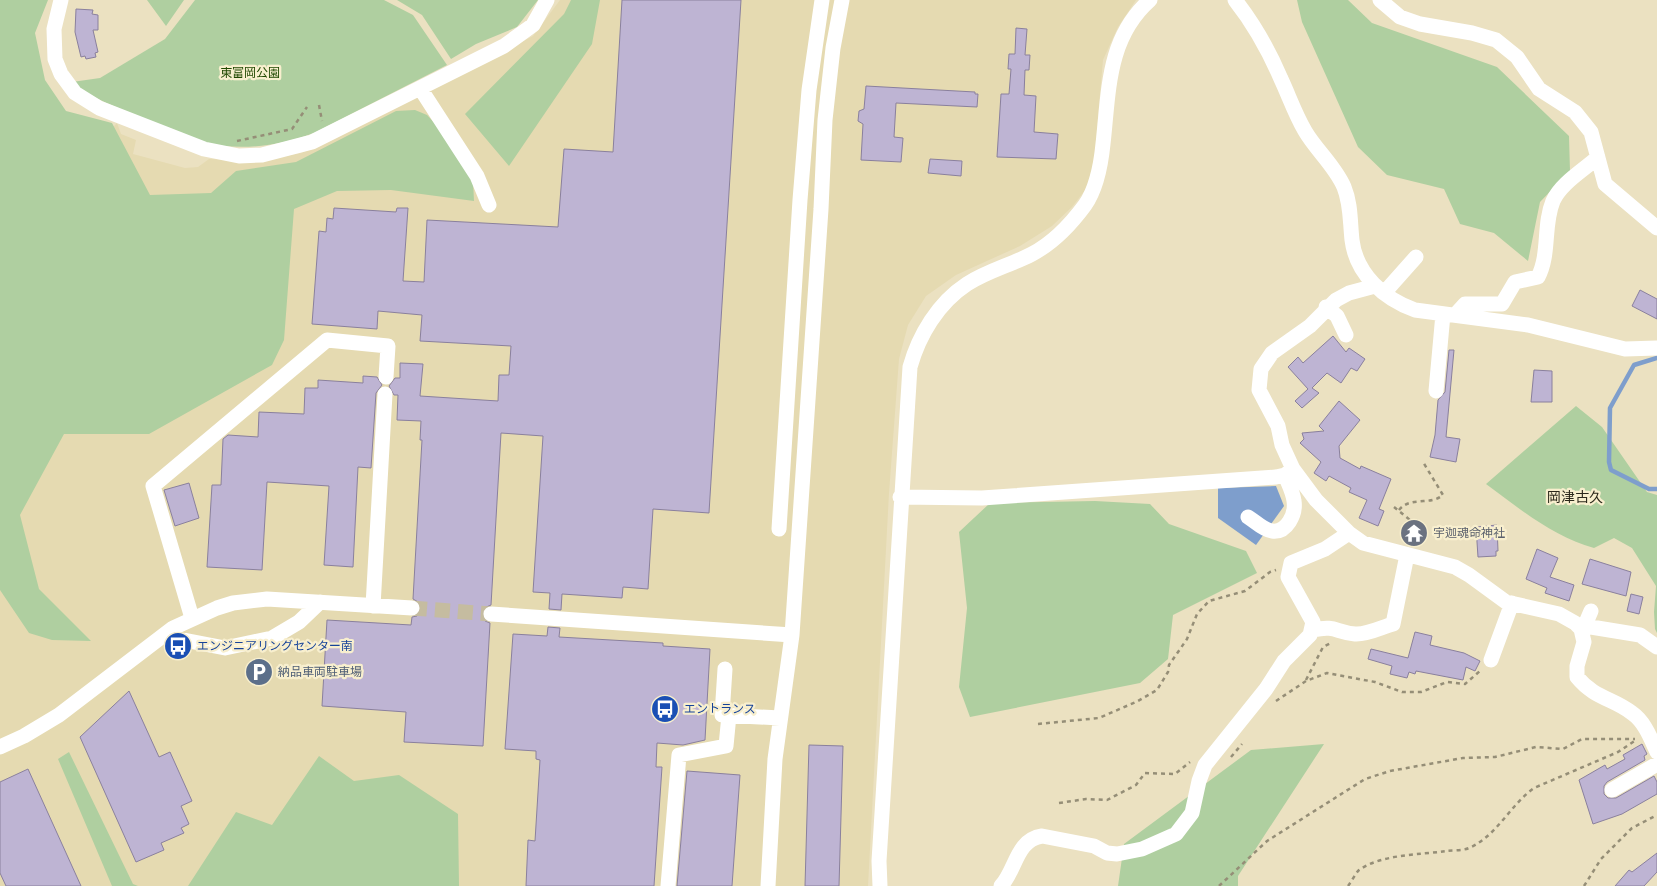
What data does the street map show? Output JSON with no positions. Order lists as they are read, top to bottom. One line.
{"districts":["岡津古久"],"parks":["東富岡公園"],"places":{"temple":["宇迦魂命神社"],"bus stop":["エンジニアリングセンター南","エントランス"],"parking":["納品車両駐車場"]}}
